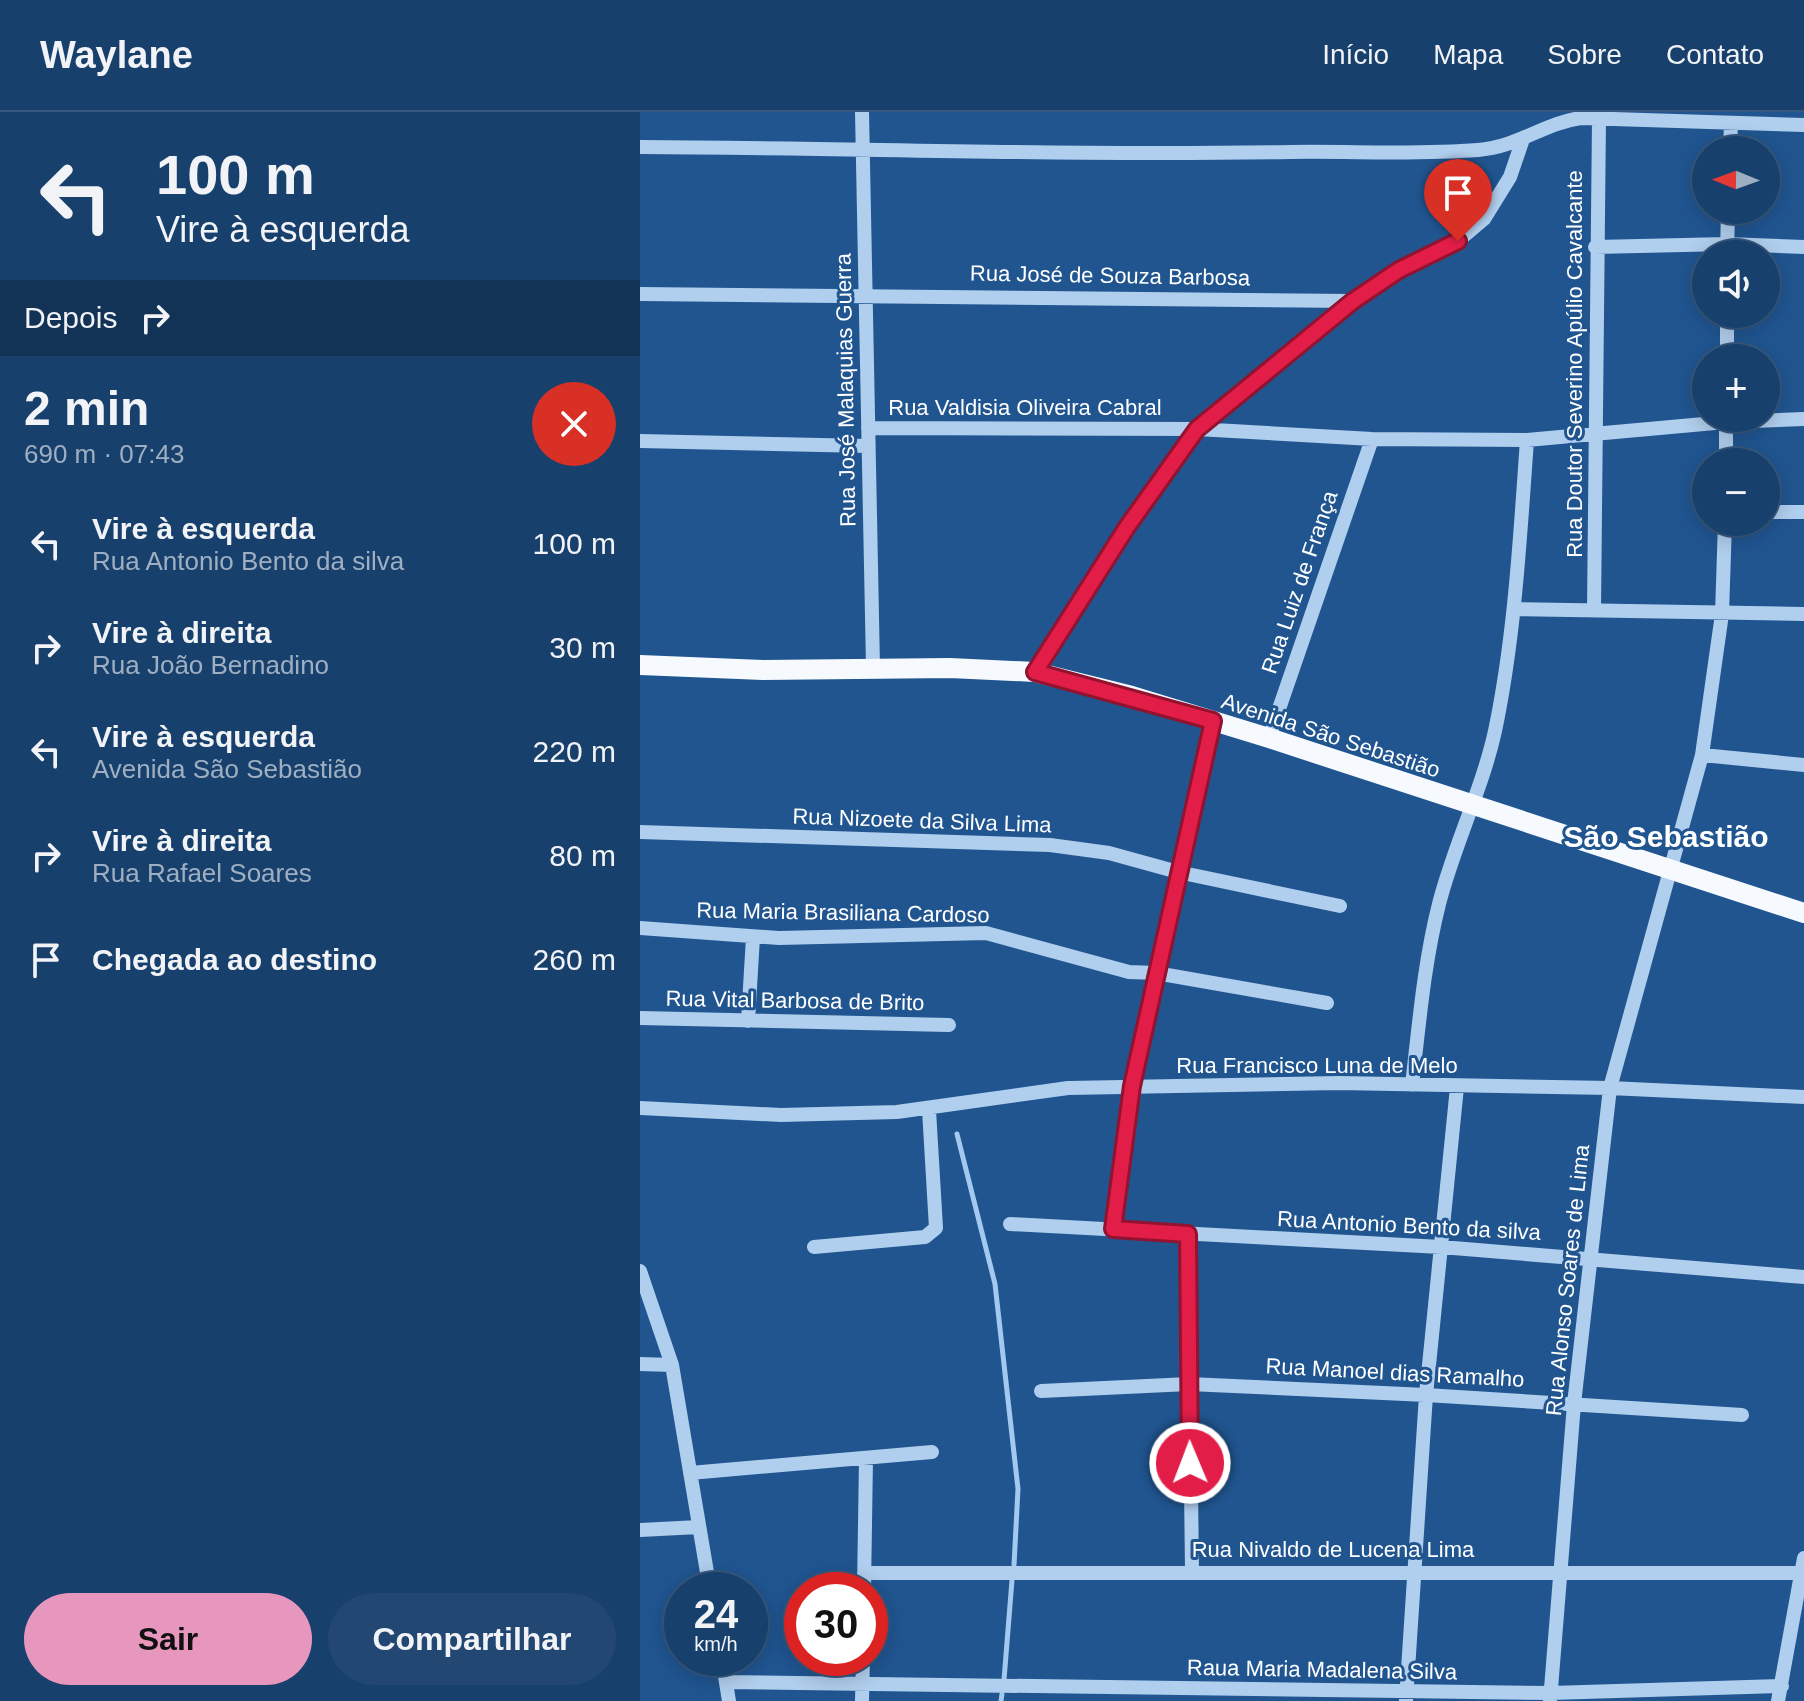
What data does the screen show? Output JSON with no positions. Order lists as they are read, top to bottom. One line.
{"streets":{"main road":["Avenida São Sebastião"],"street":["Rua José de Souza Barbosa","Rua Doutor Severino Apúlio Cavalcante","Rua José Malaquias Guerra","Rua Valdisia Oliveira Cabral","Rua Luiz de França","Rua Nizoete da Silva Lima","Rua Maria Brasiliana Cardoso","Rua Vital Barbosa de Brito","Rua Francisco Luna de Melo","Rua Antonio Bento da silva","Rua Alonso Soares de Lima","Rua Manoel dias Ramalho","Rua Nivaldo de Lucena Lima","Raua Maria Madalena Silva"]},"crossings":[["Rua José de Souza Barbosa","Rua José Malaquias Guerra"],["Rua Doutor Severino Apúlio Cavalcante","Rua Valdisia Oliveira Cabral"],["Rua José Malaquias Guerra","Rua Valdisia Oliveira Cabral"],["Rua José Malaquias Guerra","Avenida São Sebastião"],["Rua Valdisia Oliveira Cabral","Rua Luiz de França"],["Rua Luiz de França","Avenida São Sebastião"],["Avenida São Sebastião","Rua Alonso Soares de Lima"],["Rua Francisco Luna de Melo","Rua Alonso Soares de Lima"],["Rua Antonio Bento da silva","Rua Alonso Soares de Lima"],["Rua Alonso Soares de Lima","Rua Manoel dias Ramalho"],["Rua Alonso Soares de Lima","Rua Nivaldo de Lucena Lima"],["Rua Alonso Soares de Lima","Raua Maria Madalena Silva"]],"districts":["São Sebastião"],"north":"left","page":{"header":"Waylane","nav":["Início","Mapa","Sobre","Contato"],"turn":["100 m","Vire à esquerda"],"map_buttons":["+","−"],"then":"Depois","heading":["2 min","690 m · 07:43"],"list":[{"name":"Vire à esquerda","note":"Rua Antonio Bento da silva","value":"100 m"},{"name":"Vire à direita","note":"Rua João Bernadino","value":"30 m"},{"name":"Vire à esquerda","note":"Avenida São Sebastião","value":"220 m"},{"name":"Vire à direita","note":"Rua Rafael Soares","value":"80 m"},{"name":"Chegada ao destino","value":"260 m"}],"speed":"24 km/h","limit":"30","buttons":["Sair","Compartilhar"]}}
